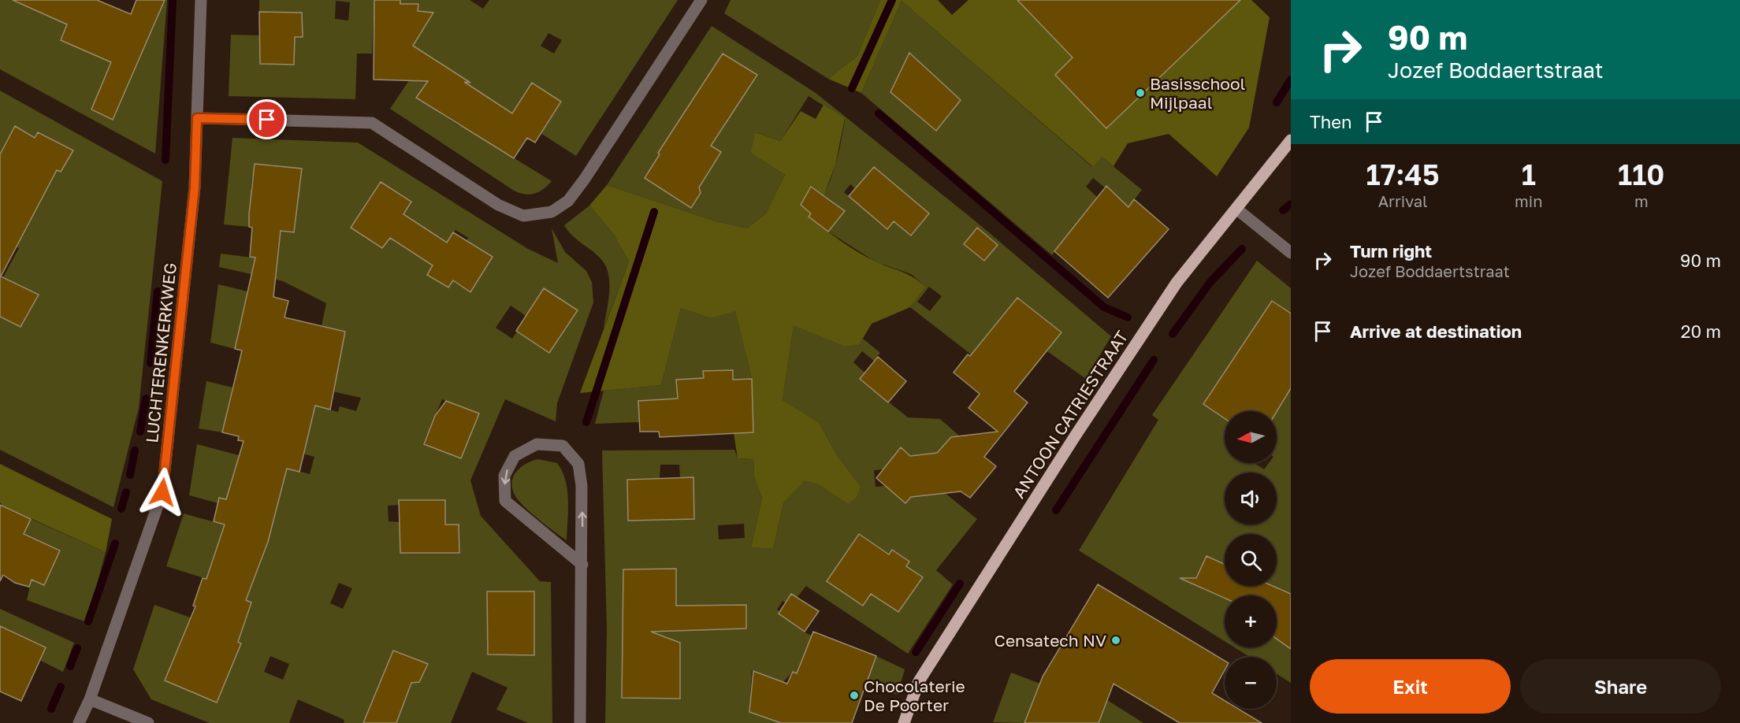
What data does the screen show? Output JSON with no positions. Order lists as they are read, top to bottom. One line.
{"streets":{"main road":["ANTOON CATRIESTRAAT"],"street":["LUCHTERENKERKWEG"]},"places":["Basisschool Mijlpaal","Censatech NV","Chocolaterie De Poorter"],"north":"left","page":{"turn":["90 m","Jozef Boddaertstraat"],"then":"Then","eta":["17:45","Arrival","1","min","110","m"],"list":[{"name":"Turn right","note":"Jozef Boddaertstraat","value":"90 m"},{"name":"Arrive at destination","value":"20 m"}],"map_buttons":["+","−"],"buttons":["Exit","Share"]}}
